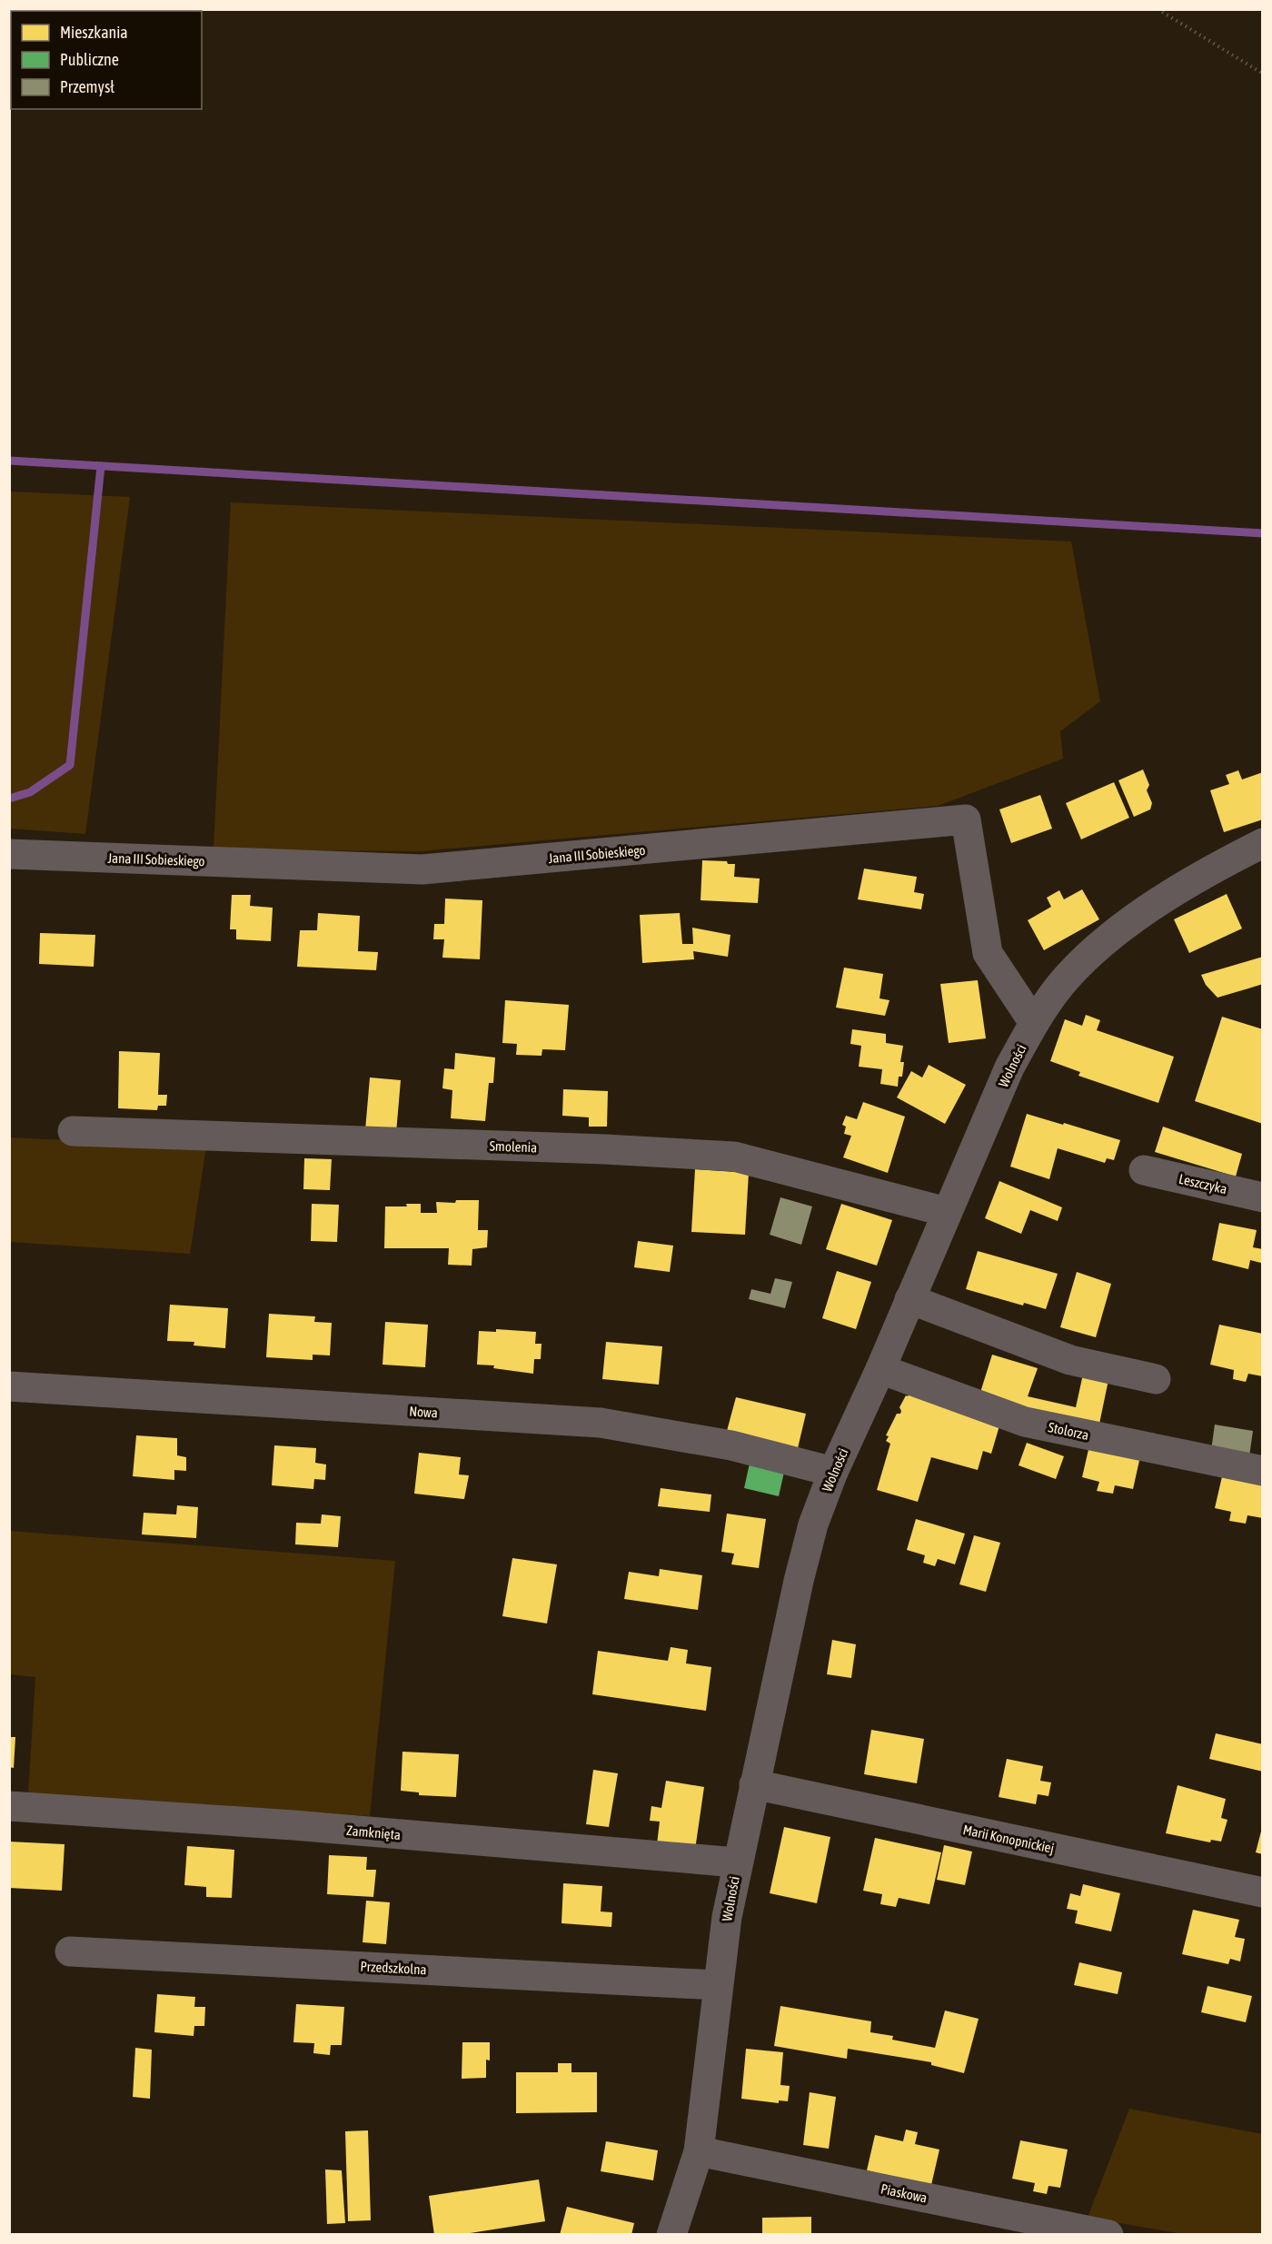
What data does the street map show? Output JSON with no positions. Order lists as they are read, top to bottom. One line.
{"streets":{"street":["Jana III Sobieskiego","Wolności","Smolenia","Leszczyka","Nowa","Stolorza","Zamknięta","Marii Konopnickiej","Przedszkolna","Piaskowa"]},"crossings":[["Jana III Sobieskiego","Wolności"],["Wolności","Smolenia"],["Wolności","Nowa"],["Wolności","Stolorza"],["Wolności","Zamknięta"],["Wolności","Marii Konopnickiej"],["Wolności","Przedszkolna"],["Wolności","Piaskowa"]],"legend":["Mieszkania","Publiczne","Przemysł"]}
